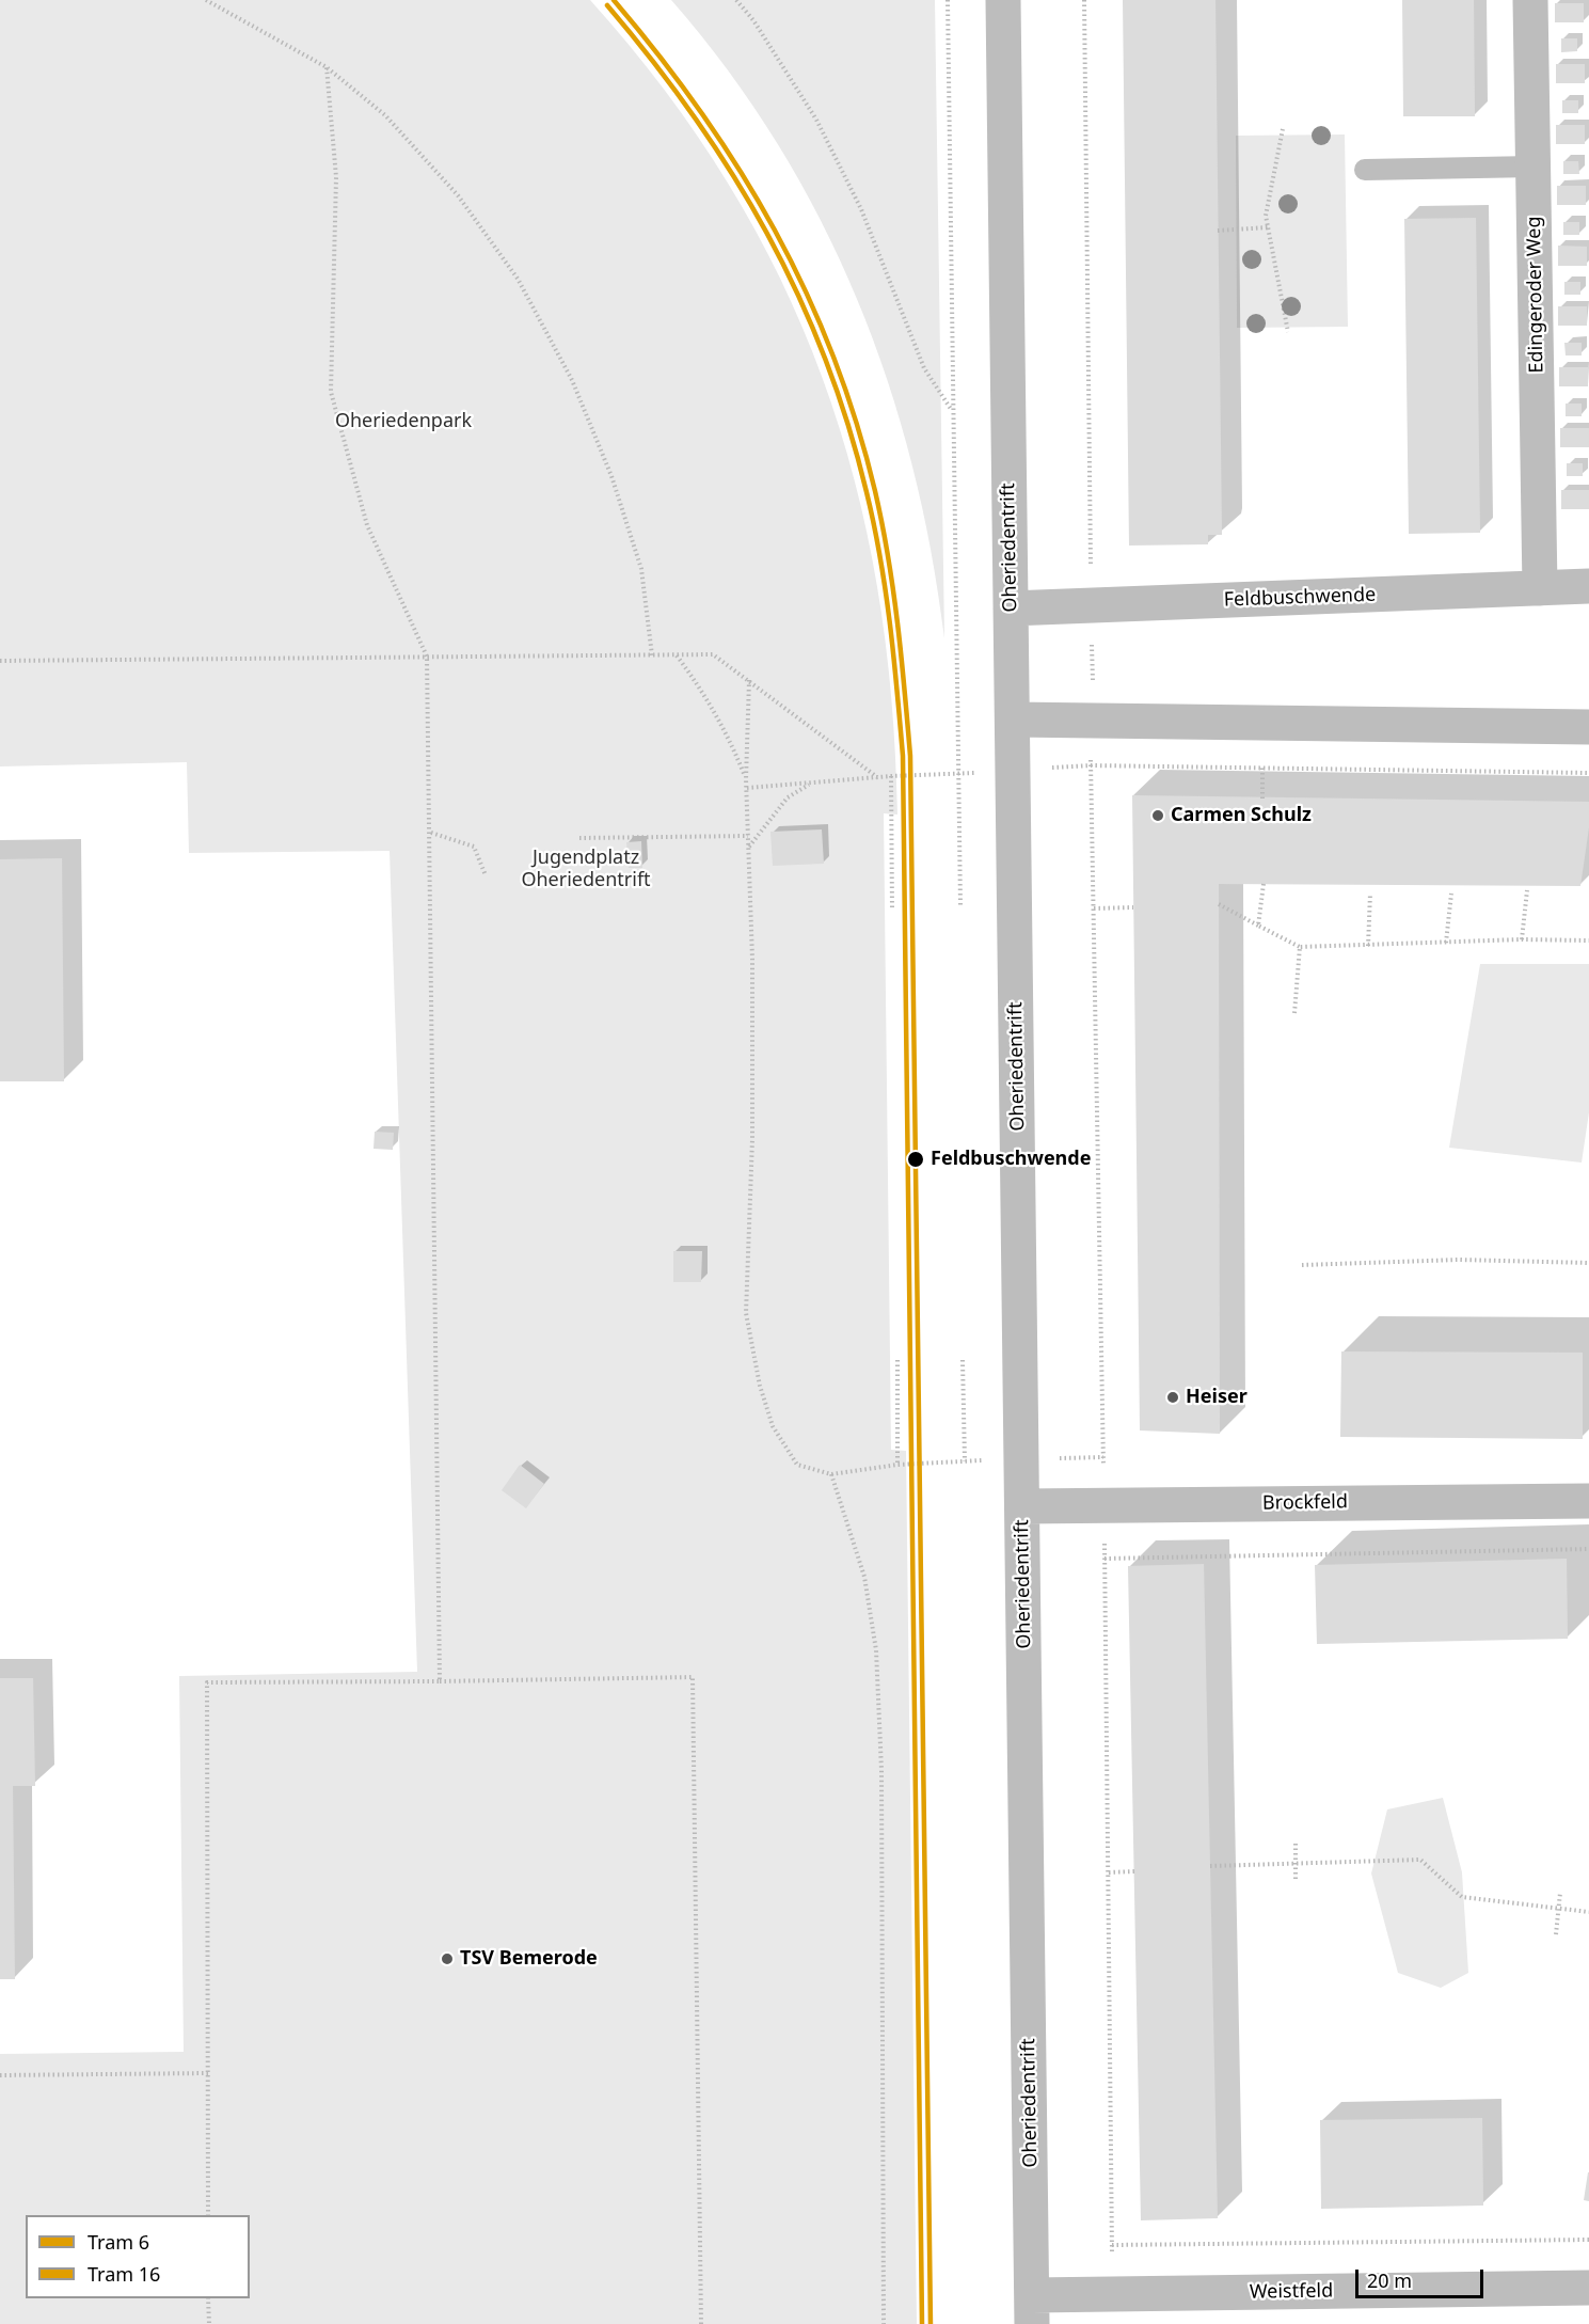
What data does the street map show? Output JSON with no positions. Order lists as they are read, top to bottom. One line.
{"streets":{"street":["Edingeroder Weg","Oheriedentrift","Feldbuschwende","Brockfeld","Weistfeld"]},"crossings":[["Edingeroder Weg","Feldbuschwende"],["Oheriedentrift","Feldbuschwende"],["Oheriedentrift","Brockfeld"],["Oheriedentrift","Weistfeld"]],"parks":["Oheriedenpark","Jugendplatz Oheriedentrift"],"places":["Carmen Schulz","Feldbuschwende","Heiser","TSV Bemerode"],"lines":["tram line 6","tram line 16"],"legend":["Tram 6","Tram 16"],"scale_bar":"20 m"}
